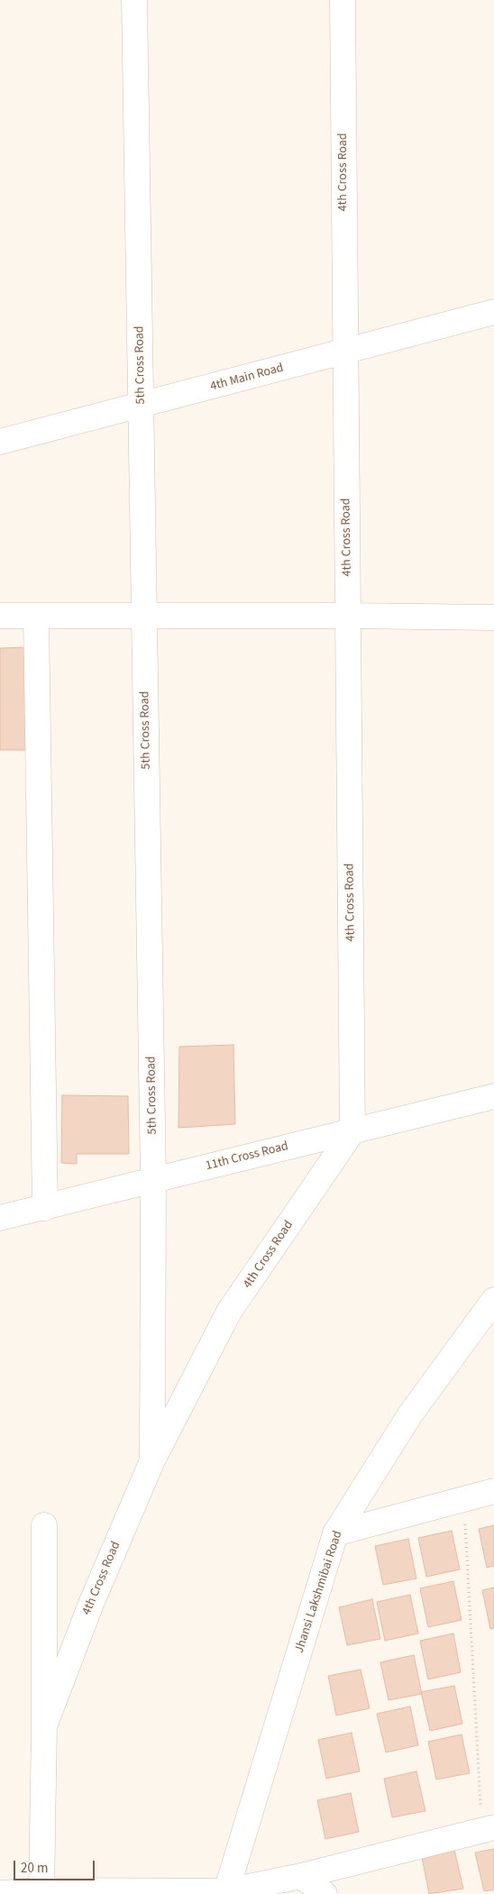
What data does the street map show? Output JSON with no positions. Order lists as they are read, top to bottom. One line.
{"streets":{"street":["4th Cross Road","5th Cross Road","4th Main Road","11th Cross Road","Jhansi Lakshmibai Road"]},"crossings":[["4th Cross Road","5th Cross Road"],["4th Cross Road","4th Main Road"],["4th Cross Road","11th Cross Road"],["5th Cross Road","4th Main Road"],["5th Cross Road","11th Cross Road"]],"scale_bar":"20 m"}
